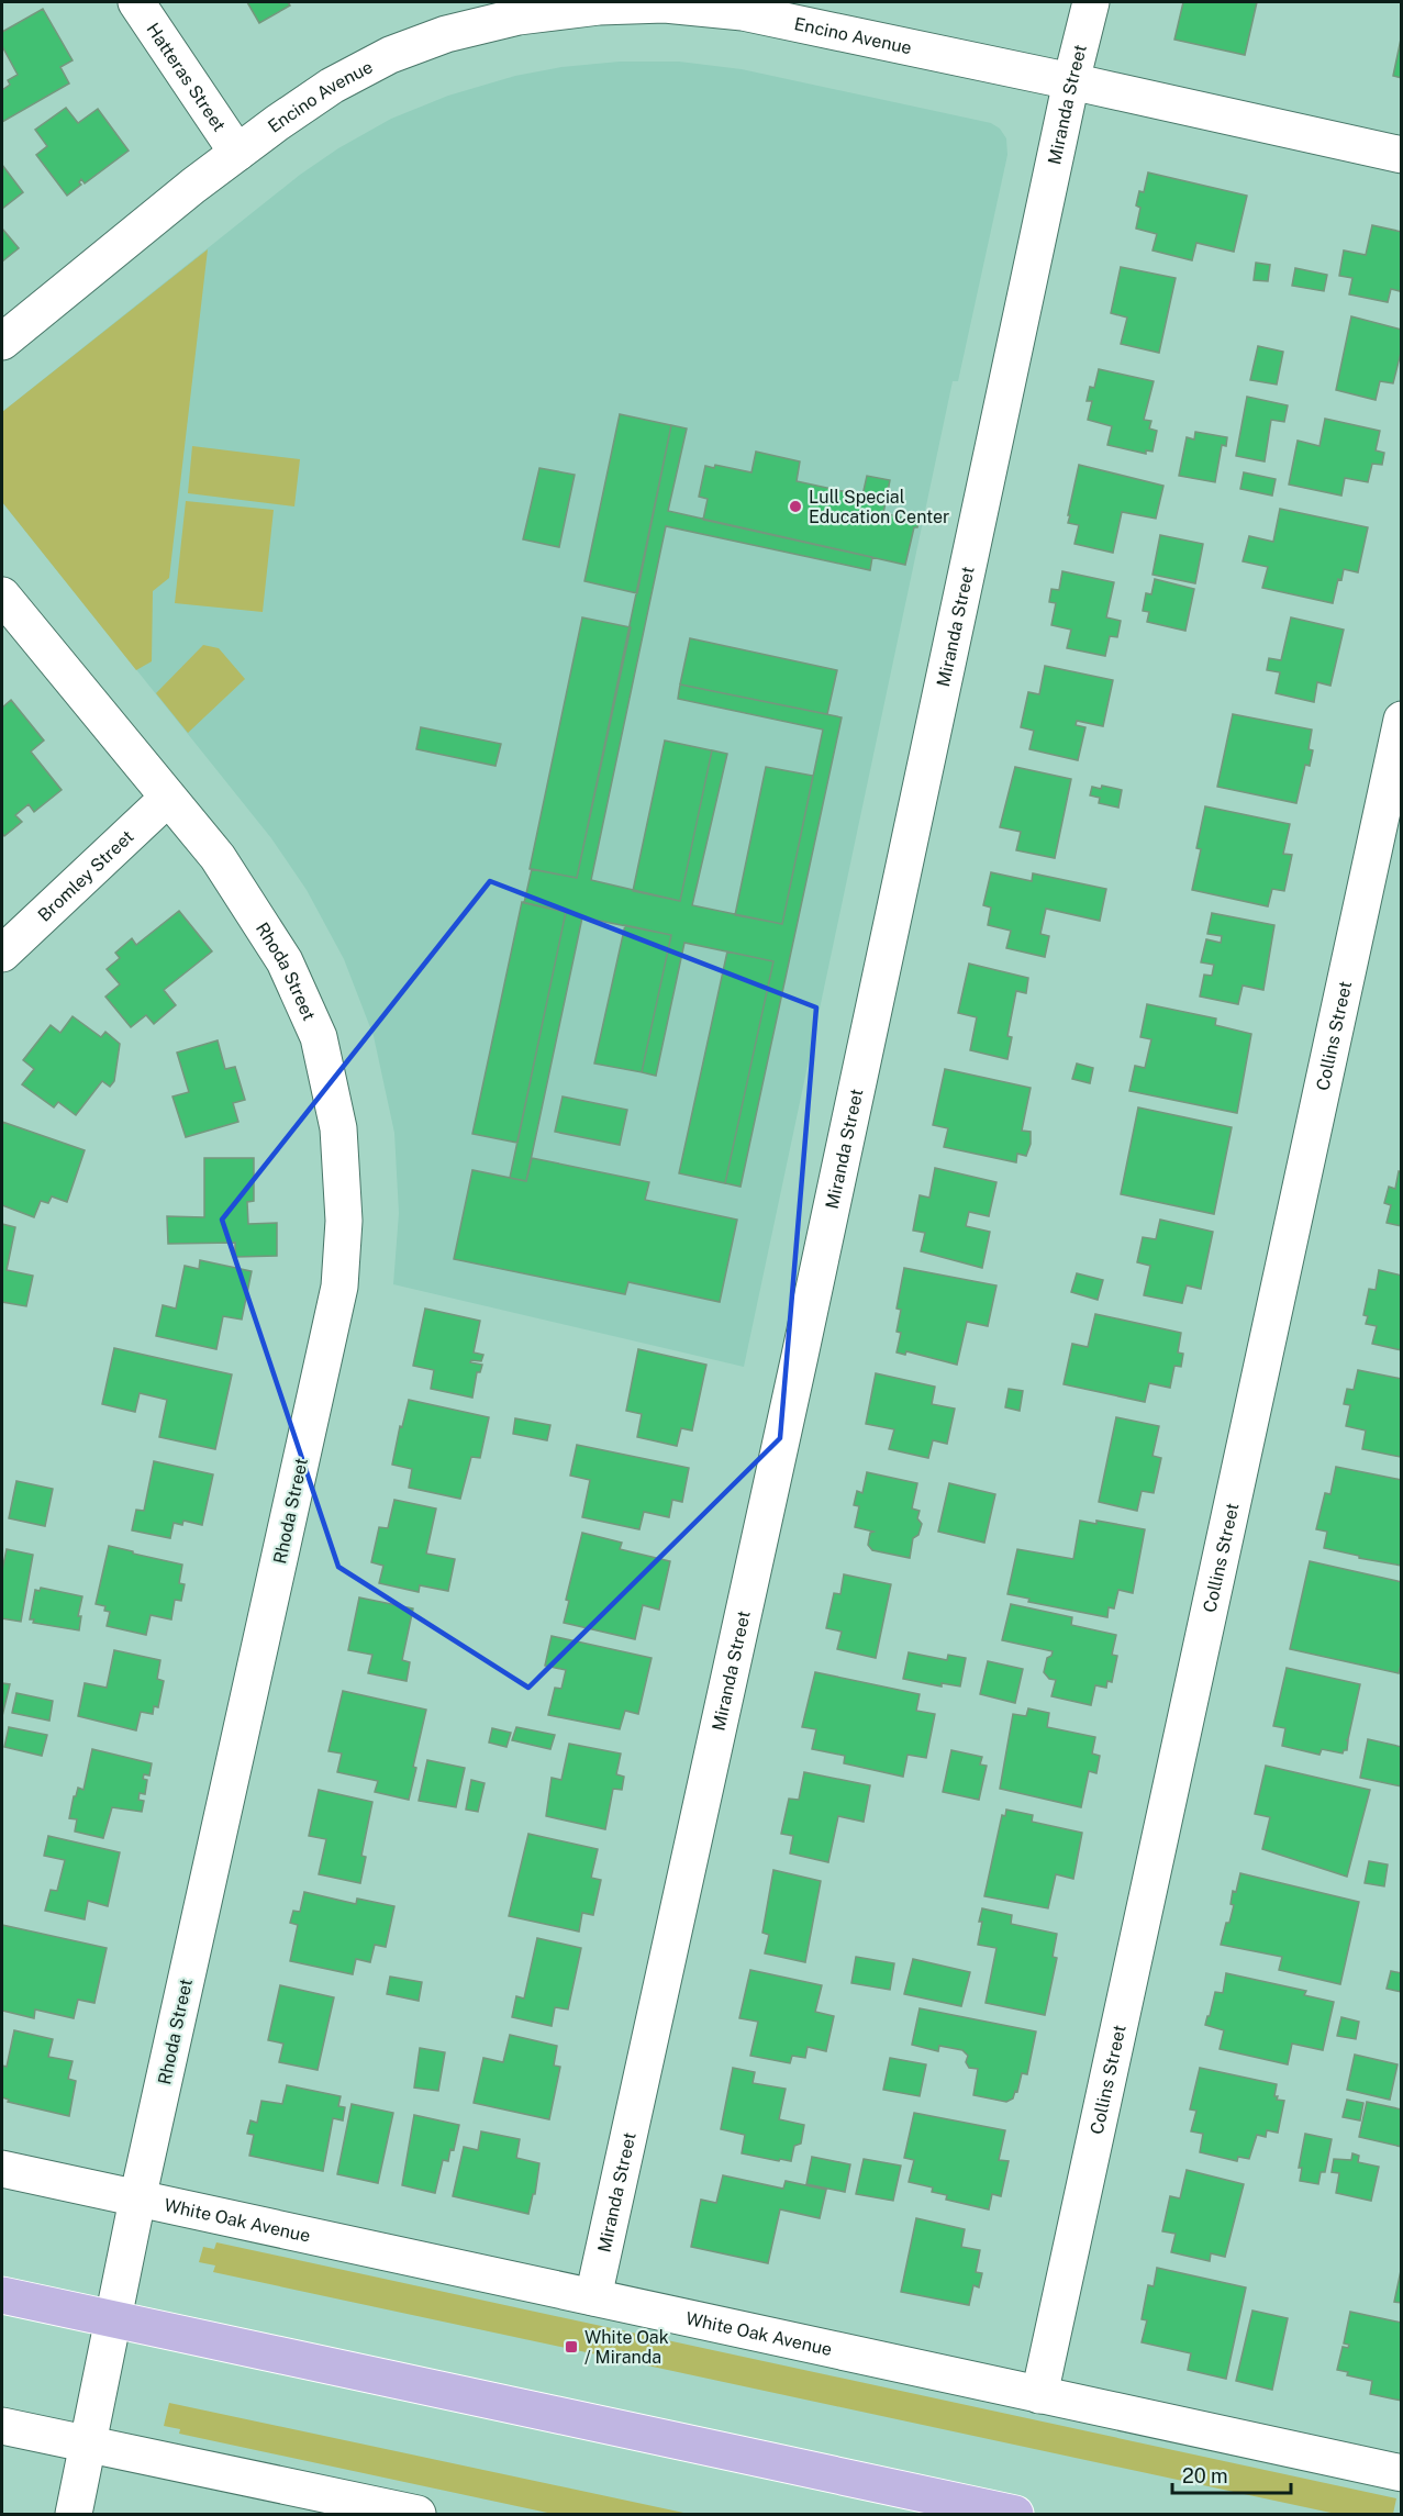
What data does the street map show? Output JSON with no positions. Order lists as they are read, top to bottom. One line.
{"streets":{"street":["Encino Avenue","Hatteras Street","Miranda Street","Bromley Street","Rhoda Street","Collins Street","White Oak Avenue"]},"crossings":[["Encino Avenue","Hatteras Street"],["Encino Avenue","Miranda Street"],["Miranda Street","White Oak Avenue"],["Bromley Street","Rhoda Street"],["Rhoda Street","White Oak Avenue"],["Collins Street","White Oak Avenue"]],"places":{"other":["Lull Special Education Center"],"transit":["White Oak / Miranda"]},"scale_bar":"20 m"}
